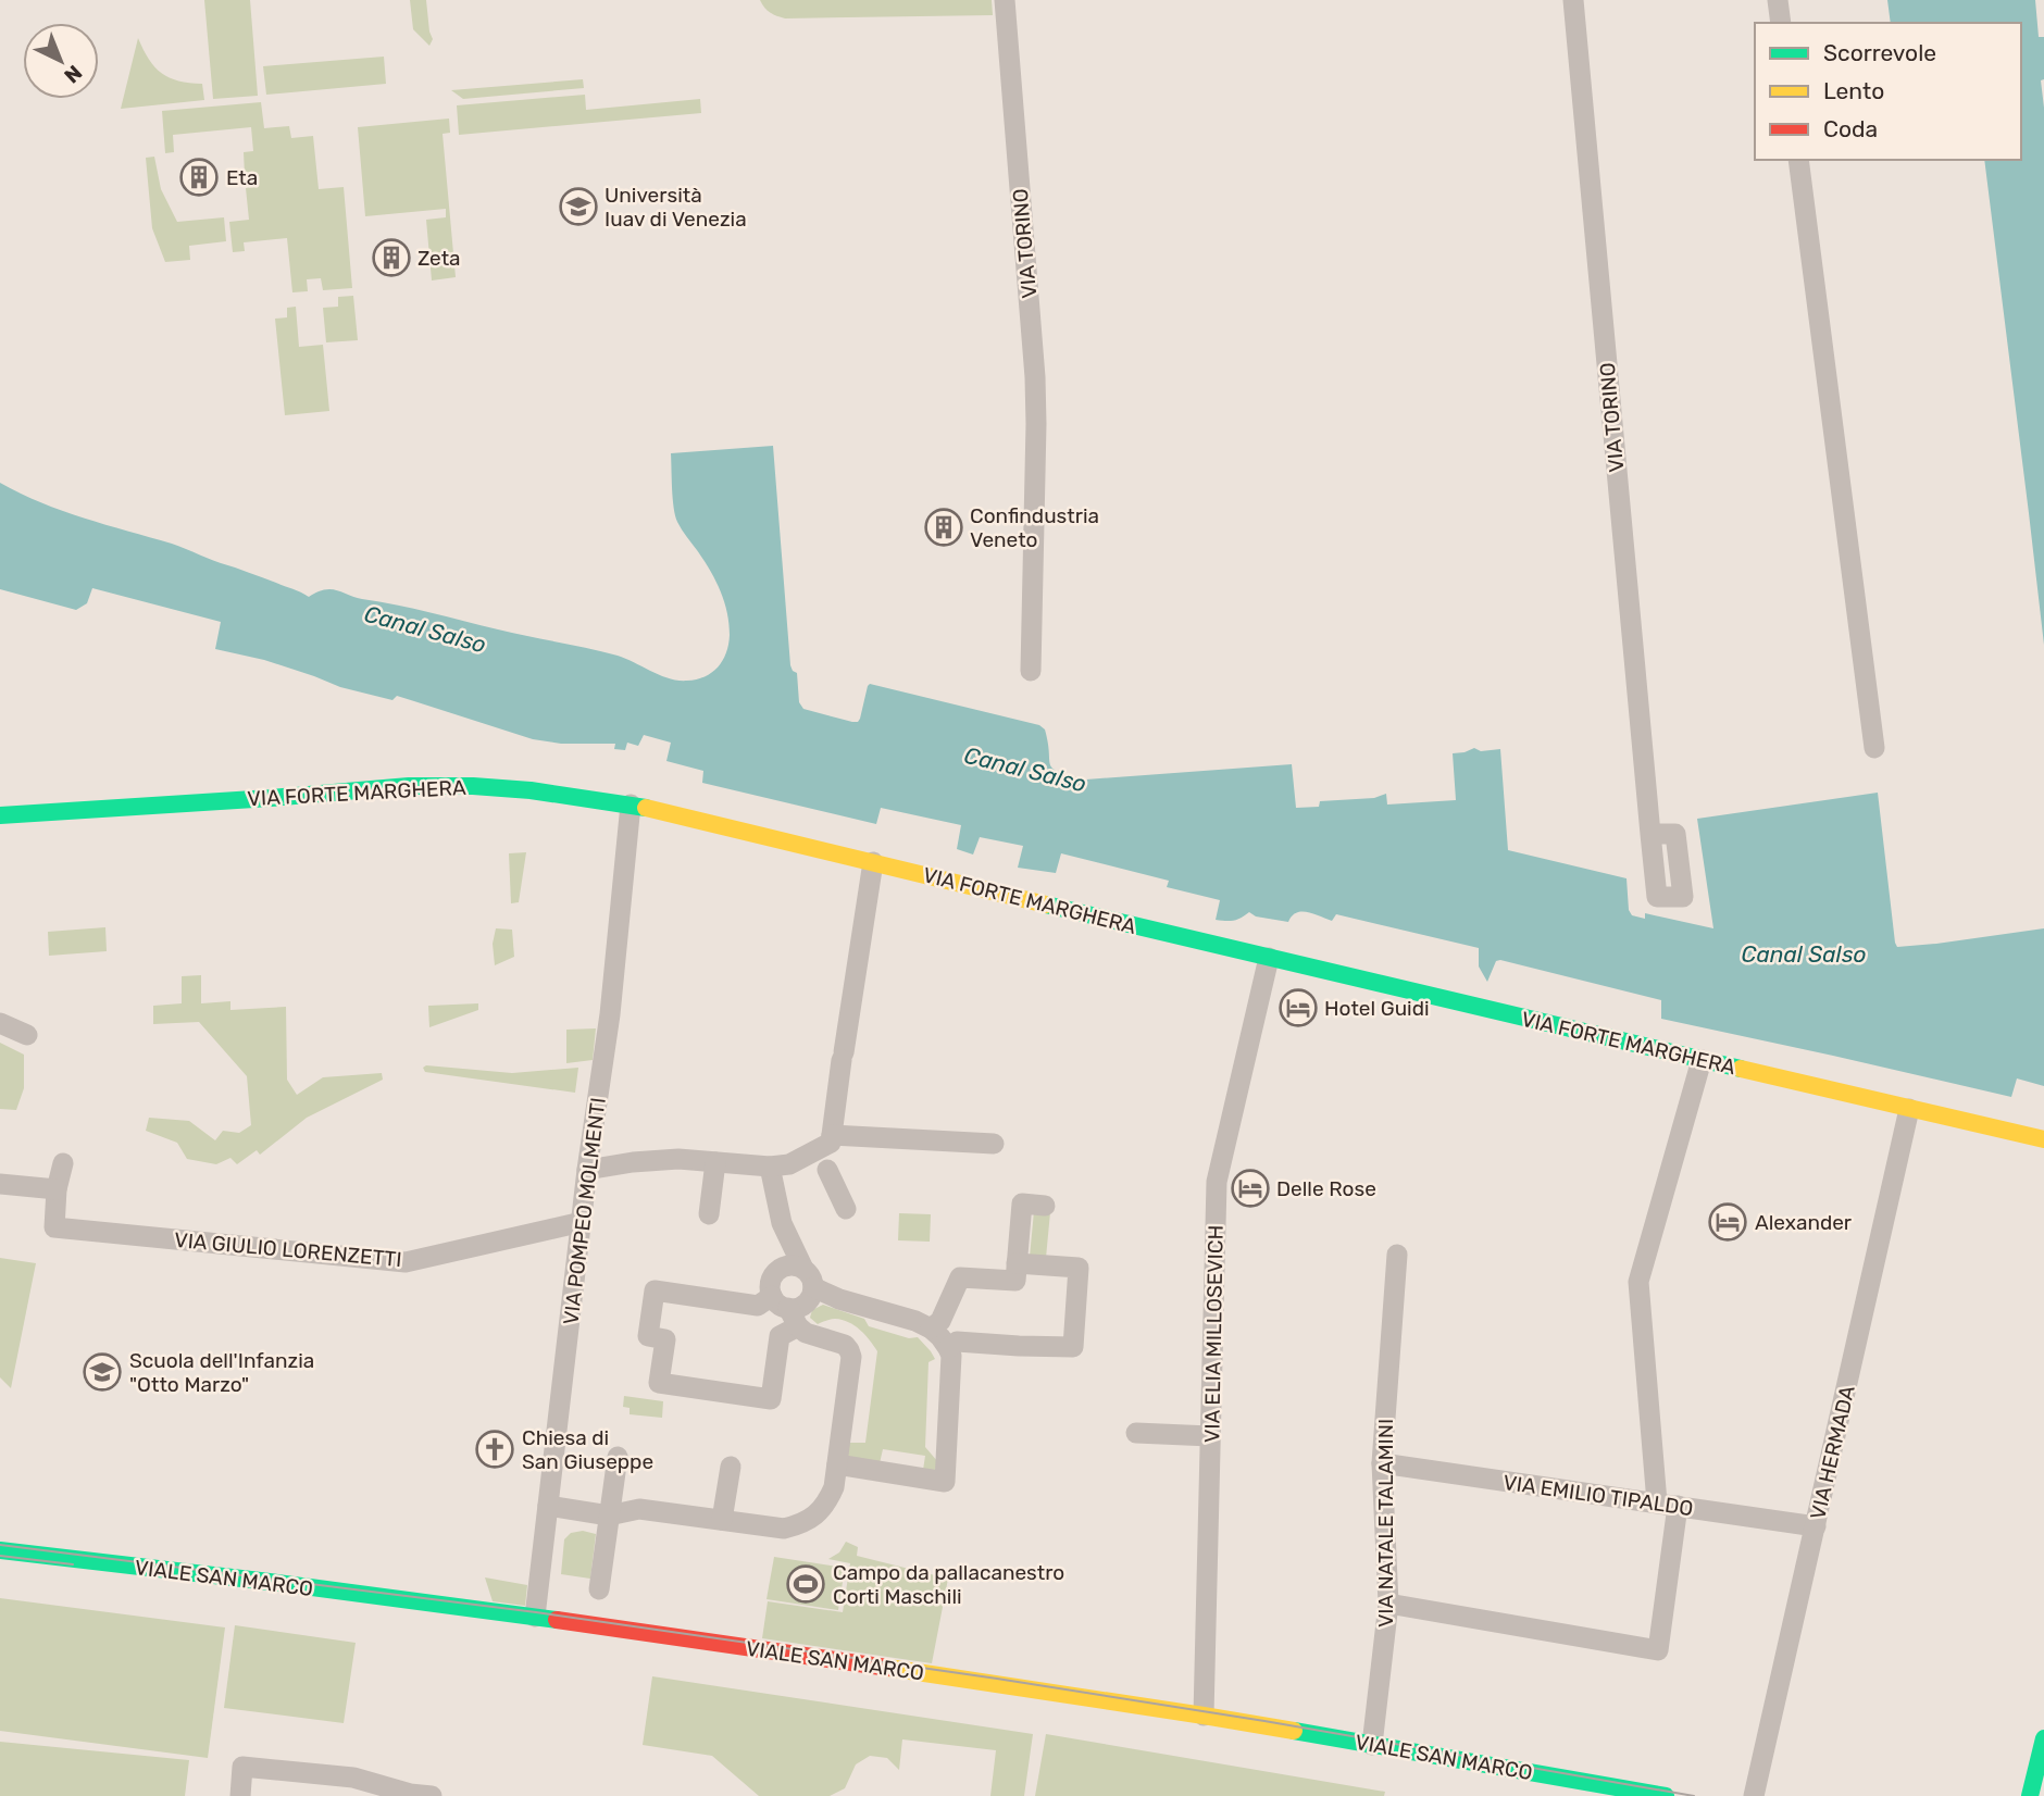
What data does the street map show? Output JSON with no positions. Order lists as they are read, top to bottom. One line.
{"streets":{"street":["VIA TORINO","VIA FORTE MARGHERA","VIA POMPEO MOLMENTI","VIA GIULIO LORENZETTI","VIA ELIA MILLOSEVICH","VIA HERMADA","VIA EMILIO TIPALDO","VIA NATALE TALAMINI","VIALE SAN MARCO"]},"crossings":[["VIA FORTE MARGHERA","VIA POMPEO MOLMENTI"],["VIA FORTE MARGHERA","VIA ELIA MILLOSEVICH"],["VIA FORTE MARGHERA","VIA HERMADA"],["VIA POMPEO MOLMENTI","VIA GIULIO LORENZETTI"],["VIA POMPEO MOLMENTI","VIALE SAN MARCO"],["VIA ELIA MILLOSEVICH","VIALE SAN MARCO"],["VIA HERMADA","VIA EMILIO TIPALDO"],["VIA EMILIO TIPALDO","VIA NATALE TALAMINI"],["VIA NATALE TALAMINI","VIALE SAN MARCO"]],"water":["Canal Salso"],"places":{"building":["Eta","Zeta","Confindustria Veneto"],"school or university":["Università Iuav di Venezia","Scuola dell'Infanzia \"Otto Marzo\""],"hotel":["Hotel Guidi","Delle Rose","Alexander"],"church":["Chiesa di San Giuseppe"],"sports":["Campo da pallacanestro Corti Maschili"]},"legend":["Scorrevole","Lento","Coda"],"north":"bottom right"}
